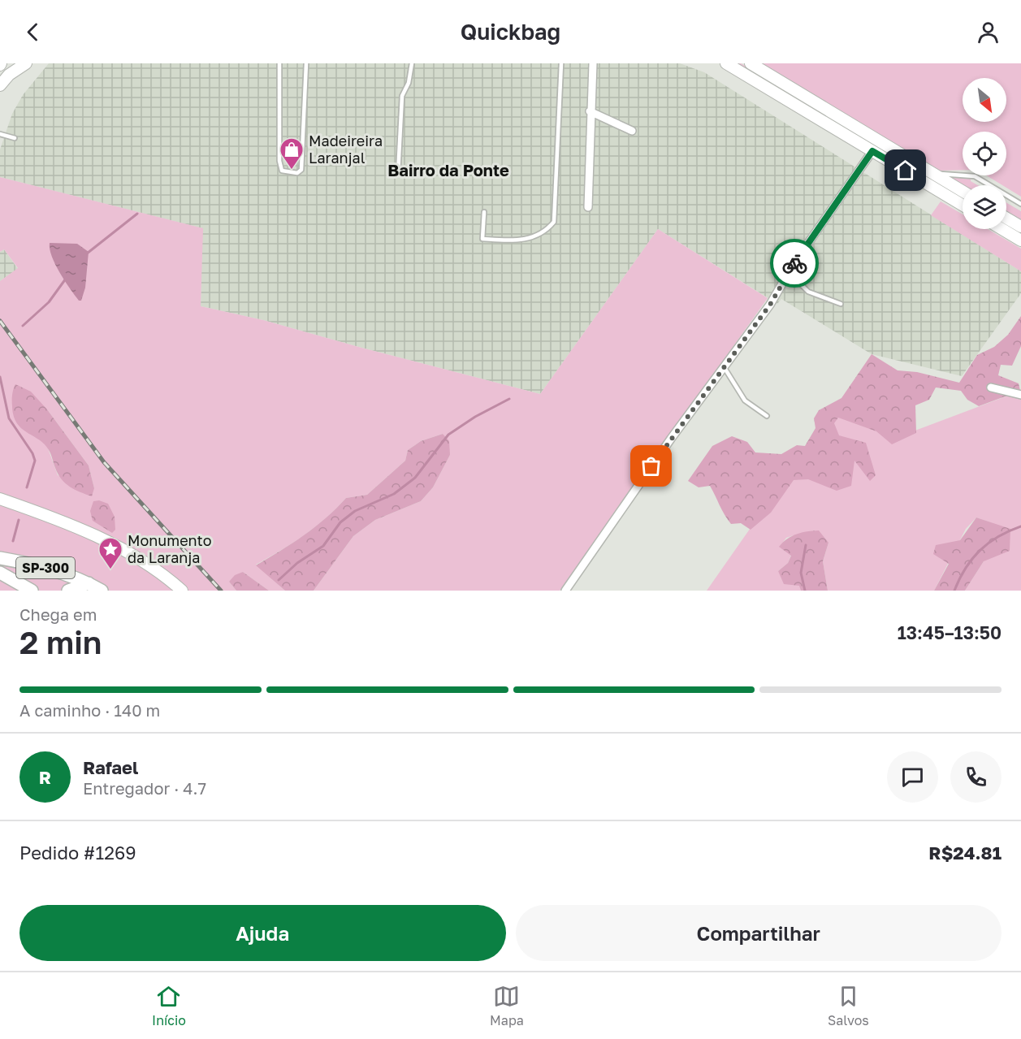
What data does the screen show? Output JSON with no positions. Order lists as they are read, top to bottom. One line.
{"streets":{"main road":["SP-300"]},"districts":["Bairro da Ponte"],"places":{"shop":["Madeireira Laranjal"],"place":["Monumento da Laranja"]},"north":"bottom right","page":{"header":"Quickbag","heading":["2 min","Chega em","13:45–13:50"],"panel":["Rafael","Entregador · 4.7","Pedido #1269","R$24.81"],"bar":"A caminho · 140 m","round":"R","buttons":["Ajuda","Compartilhar"],"tabs":["Início","Mapa","Salvos"]}}
